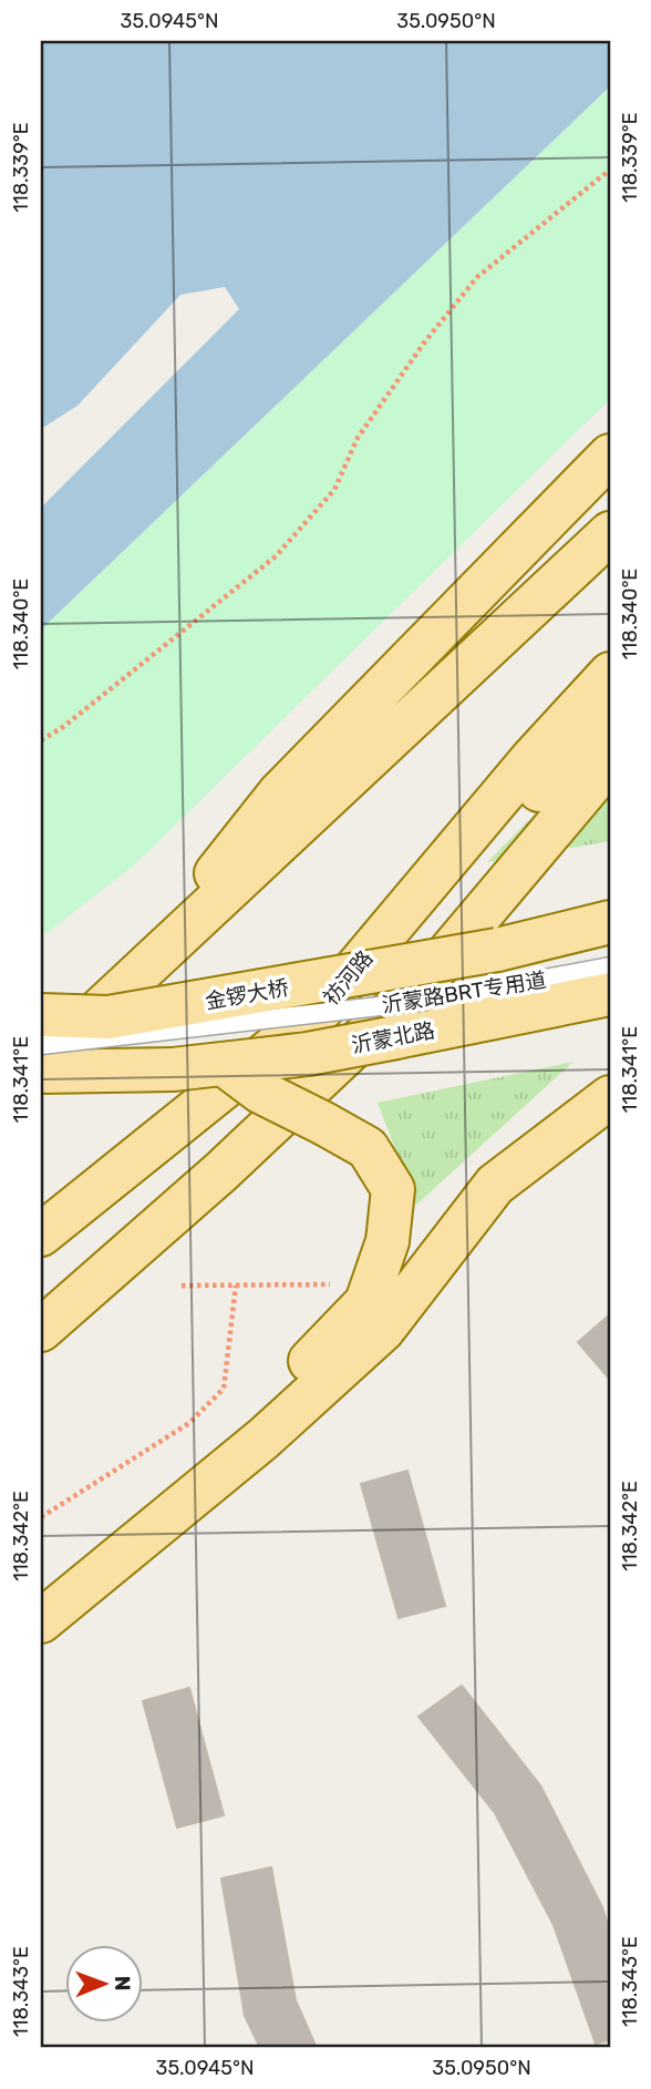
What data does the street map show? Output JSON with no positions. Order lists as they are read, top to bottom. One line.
{"streets":{"main road":["祊河路","金锣大桥","沂蒙北路"],"lane":["沂蒙路BRT专用道"]},"north":"right","coordinates":["35.0945°N","35.0950°N","118.339°E","118.340°E","118.341°E","118.342°E","118.343°E"]}
